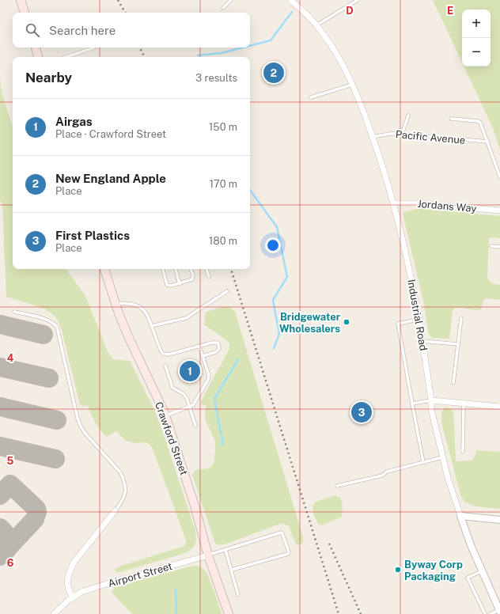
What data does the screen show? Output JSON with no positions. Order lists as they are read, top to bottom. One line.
{"streets":{"main road":["Crawford Street"],"street":["Jordans Way","Industrial Road","Airport Street"],"lane":["Pacific Avenue"]},"crossings":[["Pacific Avenue","Industrial Road"],["Jordans Way","Industrial Road"],["Crawford Street","Airport Street"]],"places":["Bridgewater Wholesalers","Byway Corp Packaging"],"page":{"map_buttons":["+","−"],"search":"Search here","heading":["Nearby","3 results"],"pins":["2","1","3"],"list":[{"mark":"1","name":"Airgas","note":"Place · Crawford Street","value":"150 m"},{"mark":"2","name":"New England Apple","note":"Place","value":"170 m"},{"mark":"3","name":"First Plastics","note":"Place","value":"180 m"}]},"grid":{"columns":["D","E"],"rows":["4","5","6"]}}
